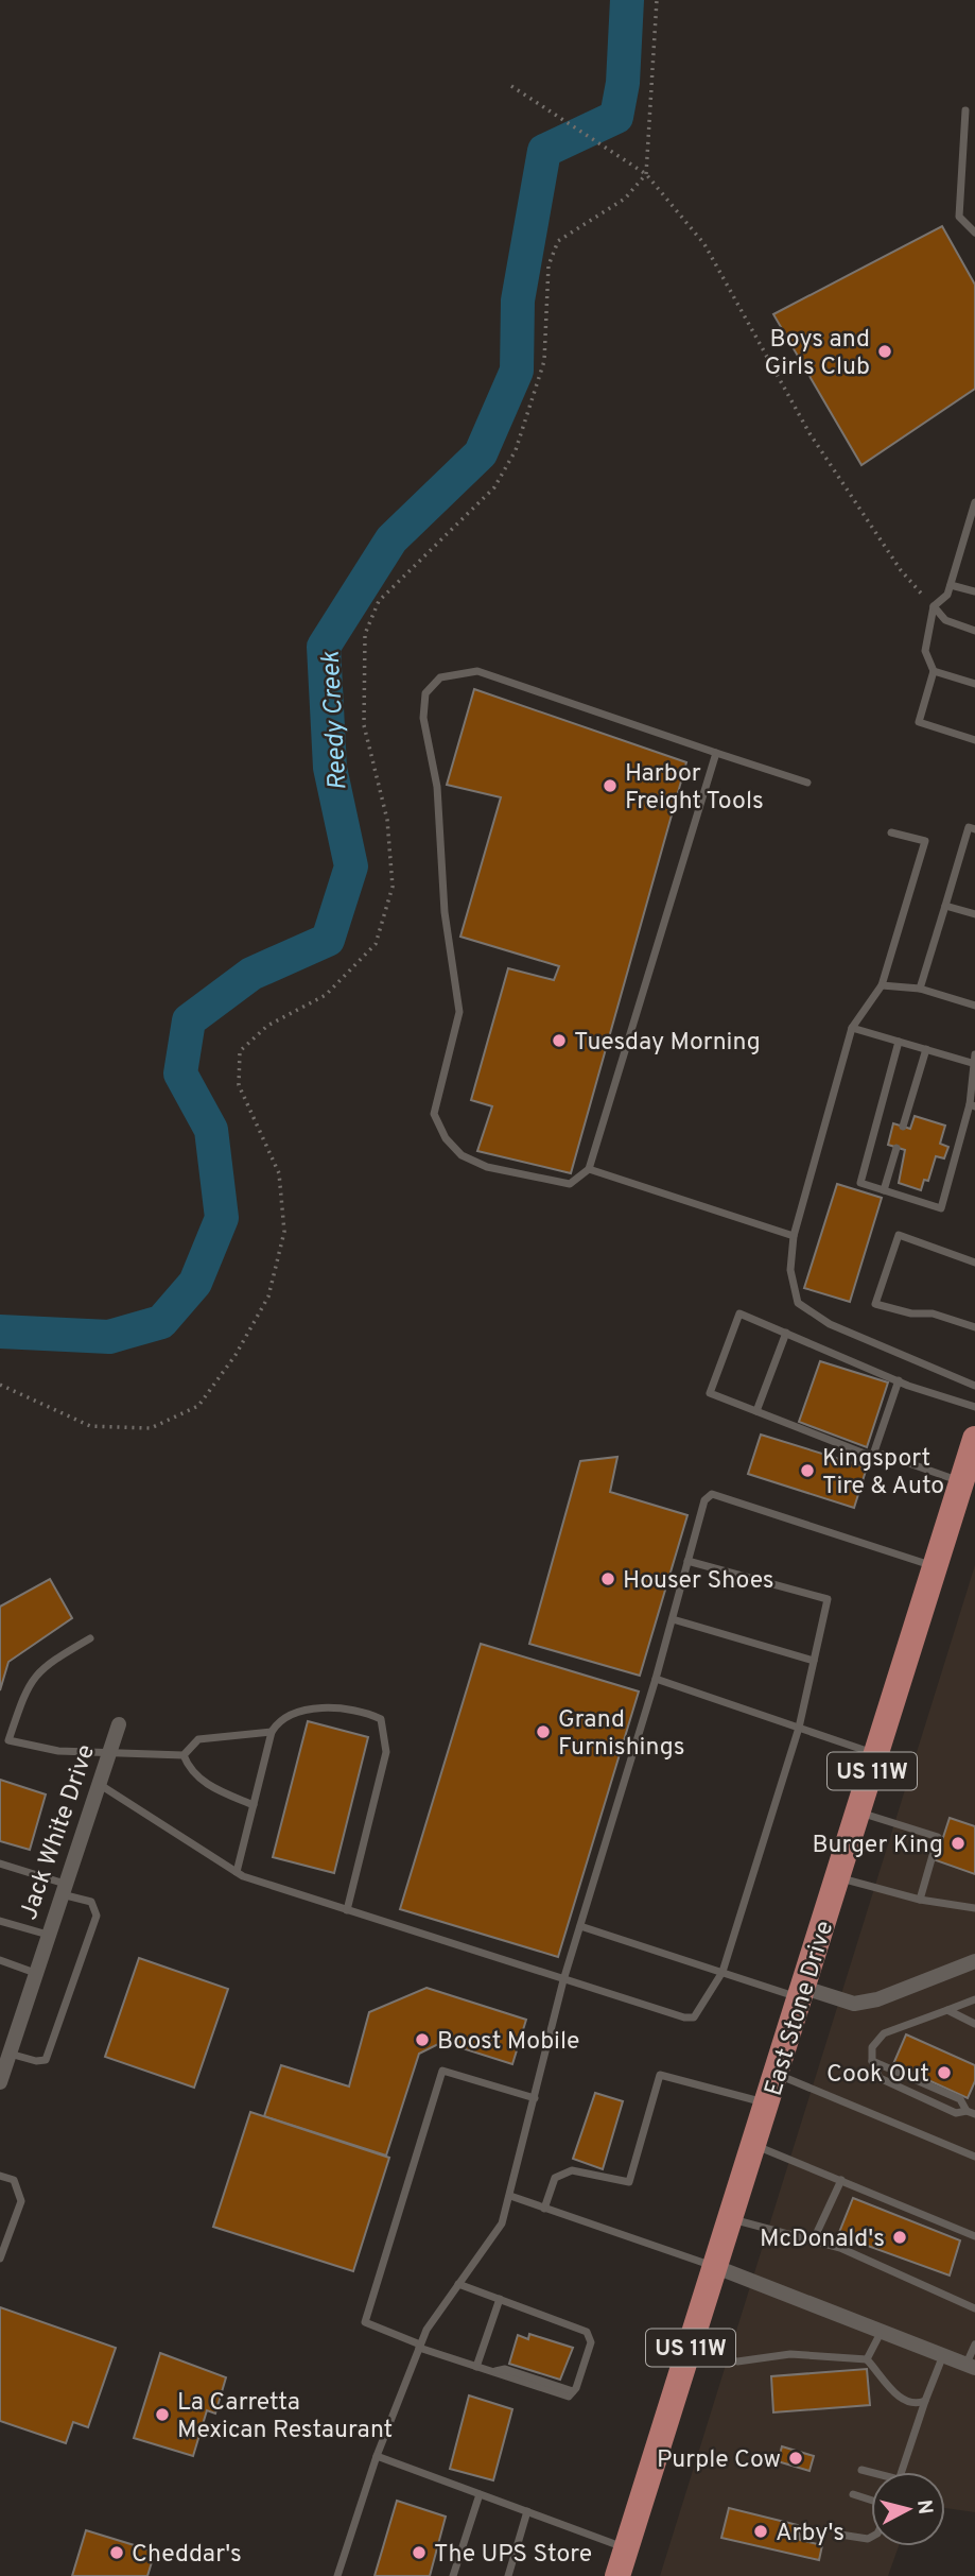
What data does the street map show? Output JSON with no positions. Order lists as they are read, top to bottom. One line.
{"streets":{"highway":["US 11W","East Stone Drive"],"street":["Jack White Drive"]},"water":["Reedy Creek"],"places":["Boys and Girls Club","Harbor Freight Tools","Tuesday Morning","Kingsport Tire & Auto","Houser Shoes","Grand Furnishings","Burger King","Boost Mobile","Cook Out","McDonald's","La Carretta Mexican Restaurant","Purple Cow","Arby's","Cheddar's","The UPS Store"],"north":"right"}
